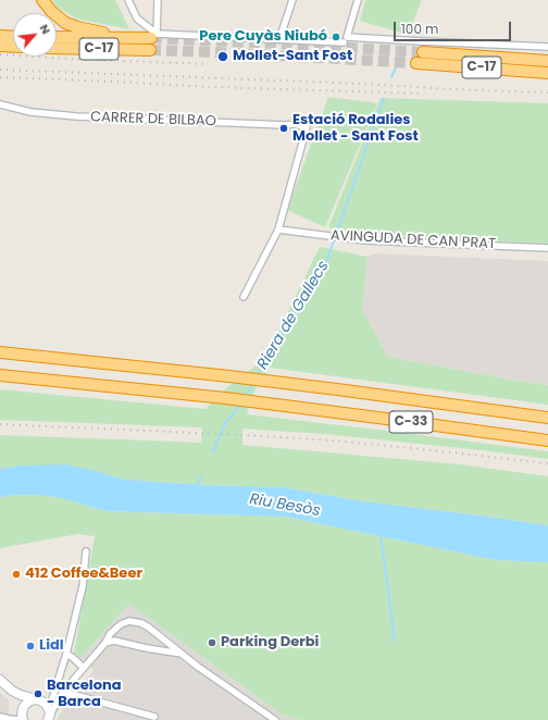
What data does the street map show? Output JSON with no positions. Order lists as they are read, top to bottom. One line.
{"streets":{"highway":["C-17","C-33"],"street":["CARRER DE BILBAO","AVINGUDA DE CAN PRAT"]},"crossings":[["CARRER DE BILBAO","AVINGUDA DE CAN PRAT"]],"water":["Riera de Gallecs","Riu Besòs"],"places":["Pere Cuyàs Niubó","Mollet-Sant Fost","Estació Rodalies Mollet - Sant Fost","412 Coffee&Beer","Parking Derbi","Lidl","Barcelona - Barca"],"scale_bar":"100 m","north":"top right"}
